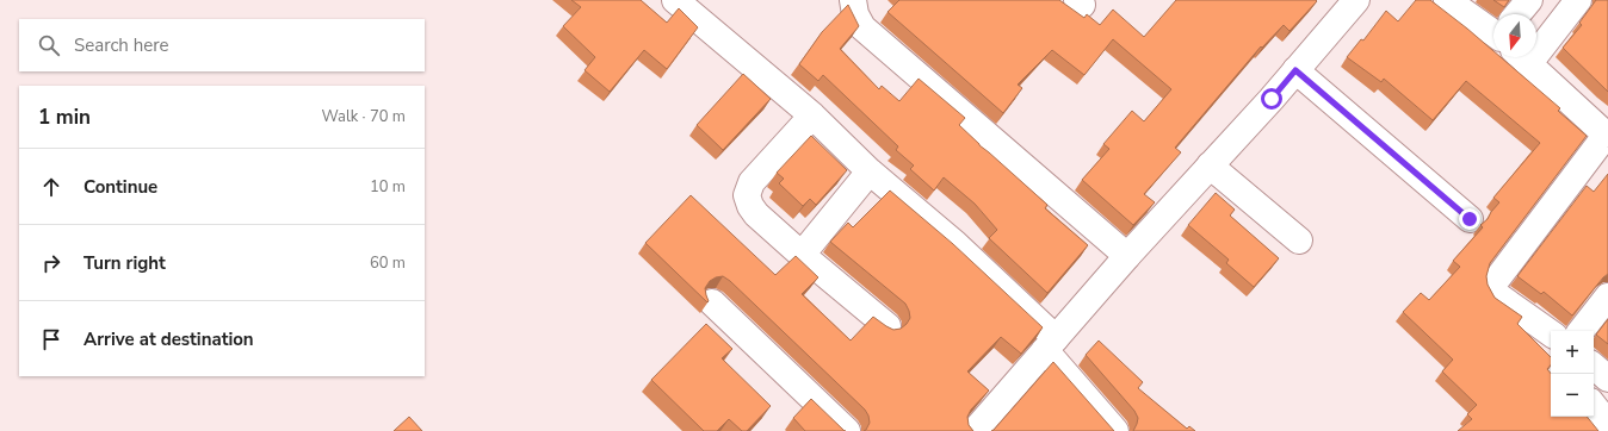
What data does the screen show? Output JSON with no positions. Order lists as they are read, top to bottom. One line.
{"north":"bottom","page":{"search":"Search here","heading":["1 min","Walk · 70 m"],"list":[["Continue","10 m"],["Turn right","60 m"],"Arrive at destination"],"map_buttons":["+","−"]}}
